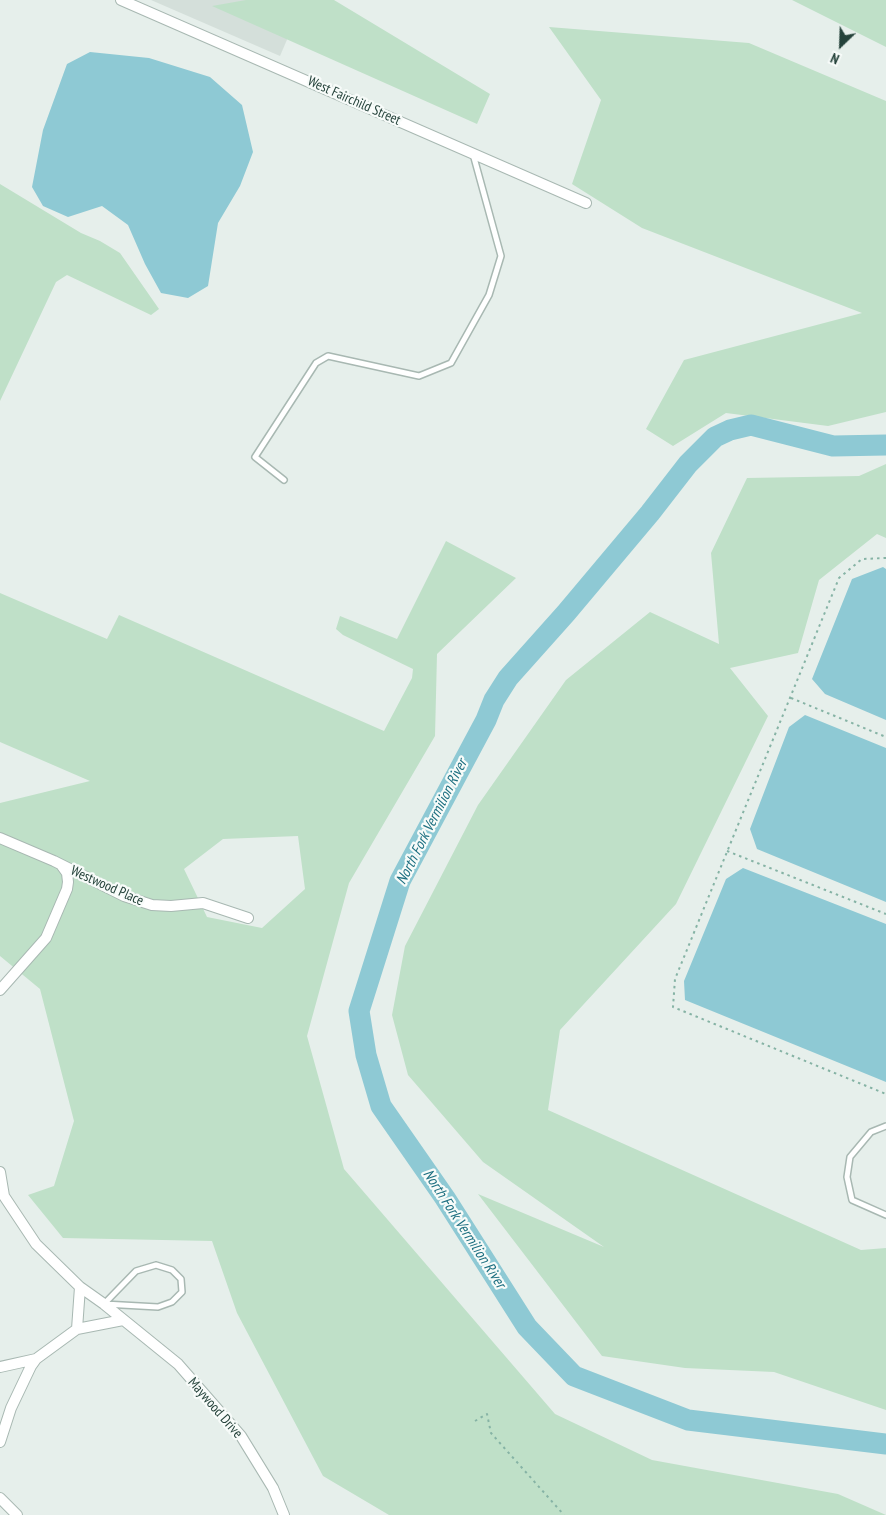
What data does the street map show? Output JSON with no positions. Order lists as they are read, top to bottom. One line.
{"streets":{"street":["West Fairchild Street","Westwood Place","Maywood Drive"]},"water":["North Fork Vermilion River"],"north":"bottom left"}
